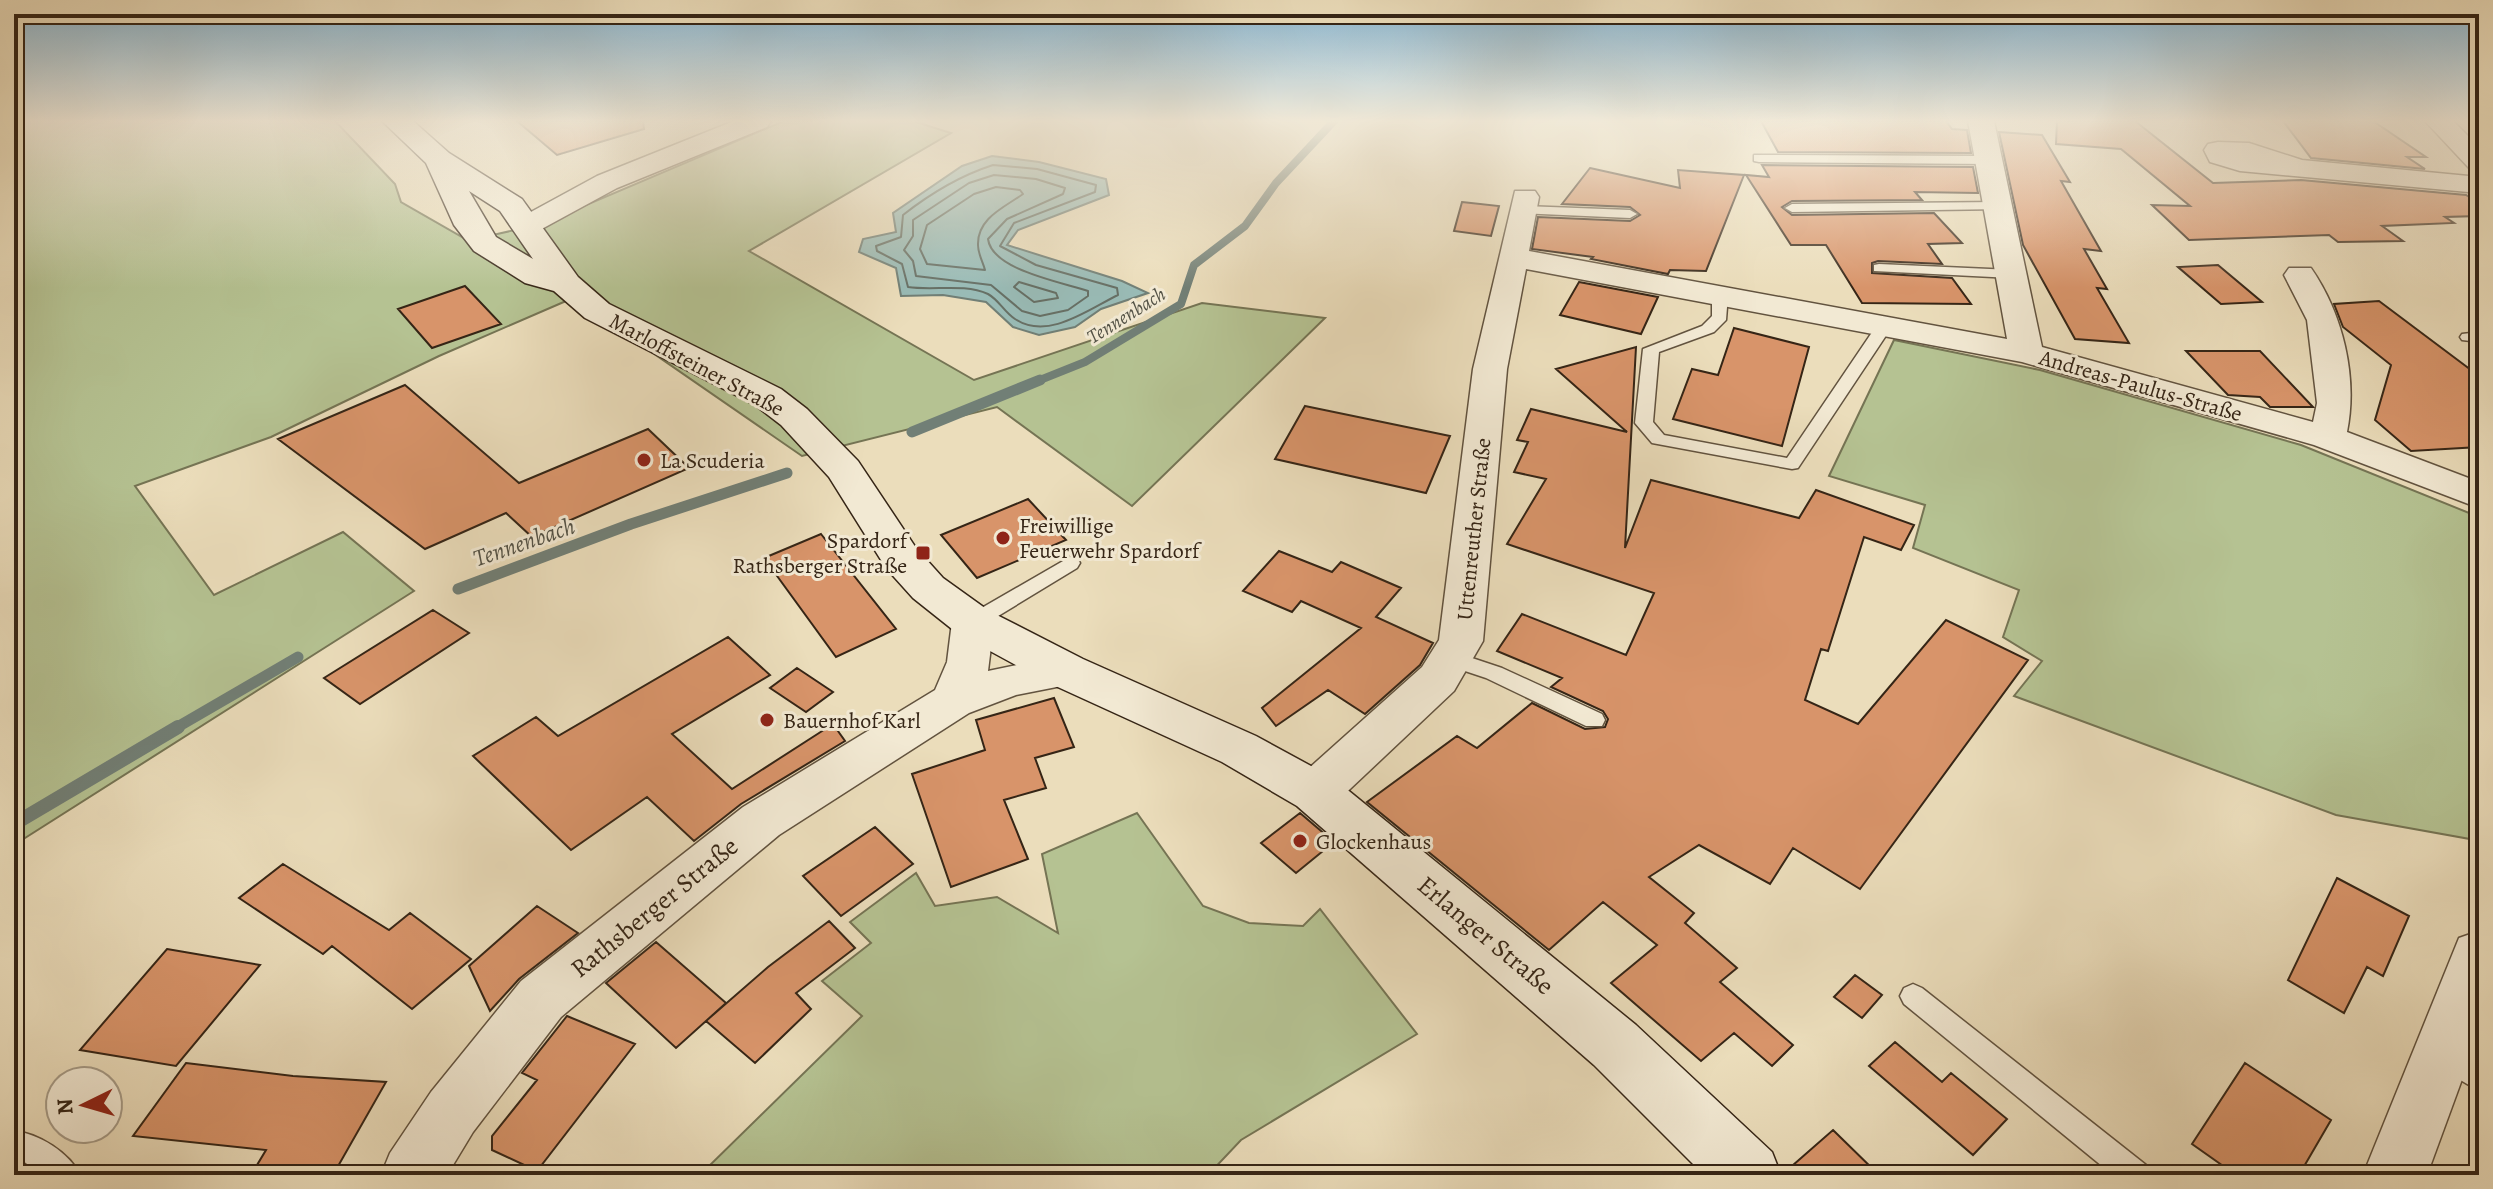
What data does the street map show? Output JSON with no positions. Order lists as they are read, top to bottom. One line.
{"streets":{"main road":["Marloffsteiner Straße","Erlanger Straße"],"street":["Andreas-Paulus-Straße","Uttenreuther Straße","Rathsberger Straße"]},"crossings":[["Marloffsteiner Straße","Rathsberger Straße"],["Marloffsteiner Straße","Erlanger Straße"],["Uttenreuther Straße","Erlanger Straße"],["Rathsberger Straße","Erlanger Straße"]],"water":["Tennenbach"],"places":{"other":["La Scuderia","Freiwillige Feuerwehr Spardorf","Bauernhof Karl","Glockenhaus"],"transit":["Spardorf Rathsberger Straße"]},"north":"left"}
